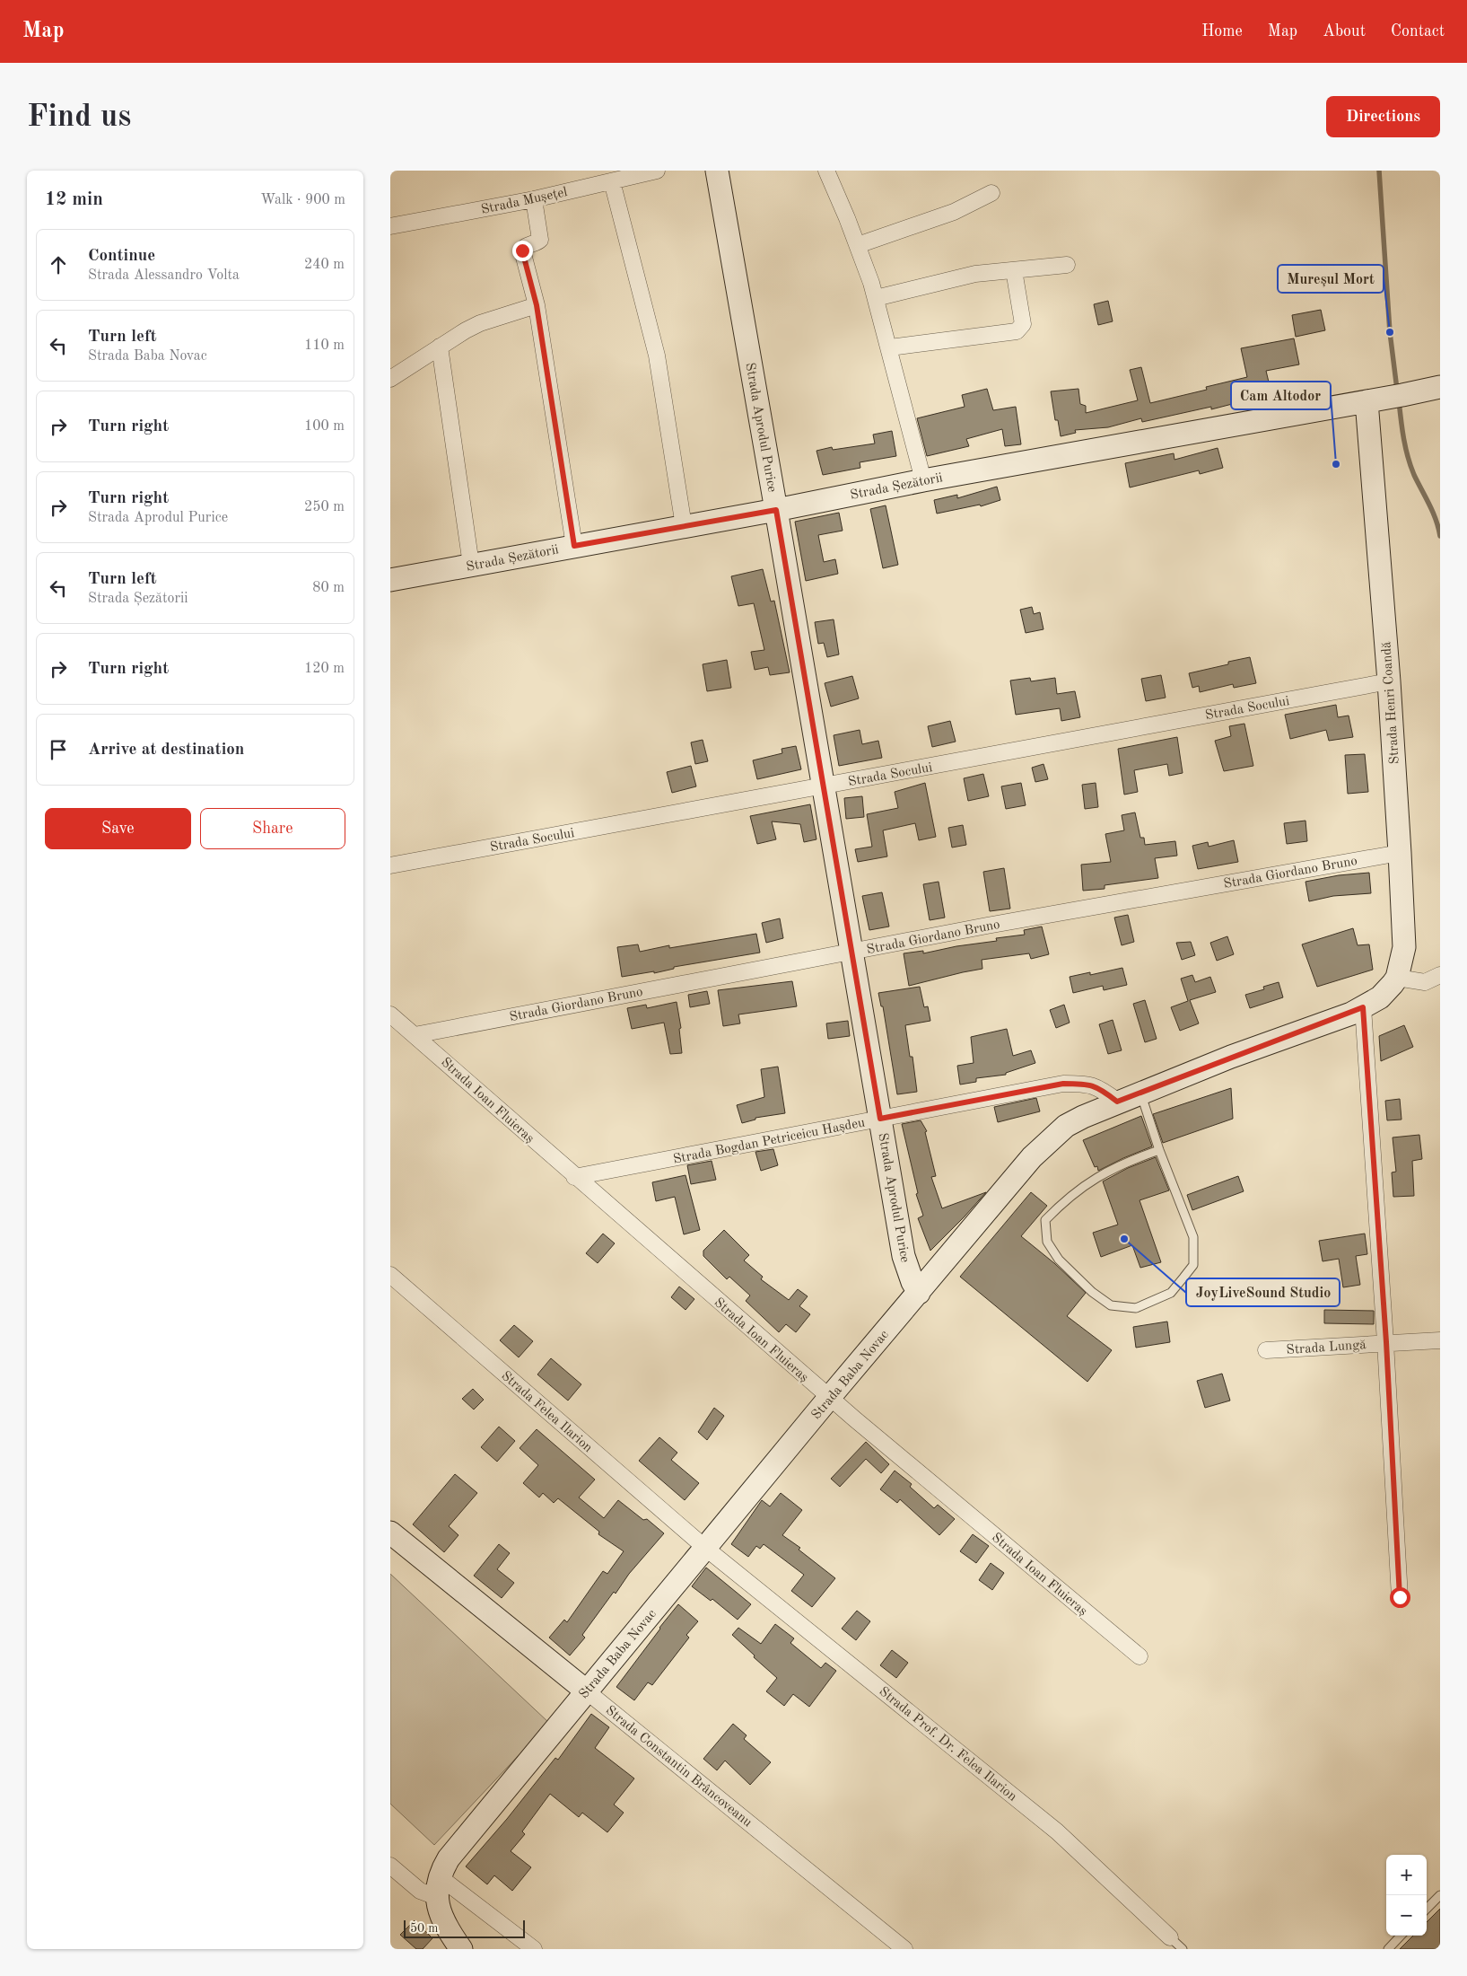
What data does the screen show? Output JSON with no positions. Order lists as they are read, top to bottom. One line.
{"streets":{"street":["Strada Mușețel","Strada Aprodul Purice","Strada Șezătorii","Strada Henri Coandă","Strada Socului","Strada Giordano Bruno","Strada Ioan Fluieraș","Strada Bogdan Petriceicu Hașdeu","Strada Lungă","Strada Baba Novac","Strada Felea Ilarion","Strada Prof. Dr. Felea Ilarion","Strada Constantin Brâncoveanu"]},"crossings":[["Strada Aprodul Purice","Strada Șezătorii"],["Strada Aprodul Purice","Strada Socului"],["Strada Aprodul Purice","Strada Giordano Bruno"],["Strada Aprodul Purice","Strada Bogdan Petriceicu Hașdeu"],["Strada Aprodul Purice","Strada Baba Novac"],["Strada Șezătorii","Strada Henri Coandă"],["Strada Henri Coandă","Strada Socului"],["Strada Henri Coandă","Strada Giordano Bruno"],["Strada Henri Coandă","Strada Baba Novac"],["Strada Giordano Bruno","Strada Ioan Fluieraș"],["Strada Ioan Fluieraș","Strada Bogdan Petriceicu Hașdeu"],["Strada Ioan Fluieraș","Strada Baba Novac"],["Strada Bogdan Petriceicu Hașdeu","Strada Baba Novac"],["Strada Baba Novac","Strada Felea Ilarion"],["Strada Baba Novac","Strada Prof. Dr. Felea Ilarion"],["Strada Baba Novac","Strada Constantin Brâncoveanu"],["Strada Felea Ilarion","Strada Prof. Dr. Felea Ilarion"]],"places":["Mureșul Mort","Cam Altodor","JoyLiveSound Studio"],"scale_bar":"50 m","page":{"header":"Map","nav":["Home","Map","About","Contact"],"buttons":["Directions",["Save","Share"]],"title":"Find us","heading":["12 min","Walk · 900 m"],"list":[["Continue","Strada Alessandro Volta","240 m"],["Turn left","Strada Baba Novac","110 m"],["Turn right","100 m"],["Turn right","Strada Aprodul Purice","250 m"],["Turn left","Strada Șezătorii","80 m"],["Turn right","120 m"],"Arrive at destination"],"map_buttons":["+","−"],"scale":"50 m"}}
